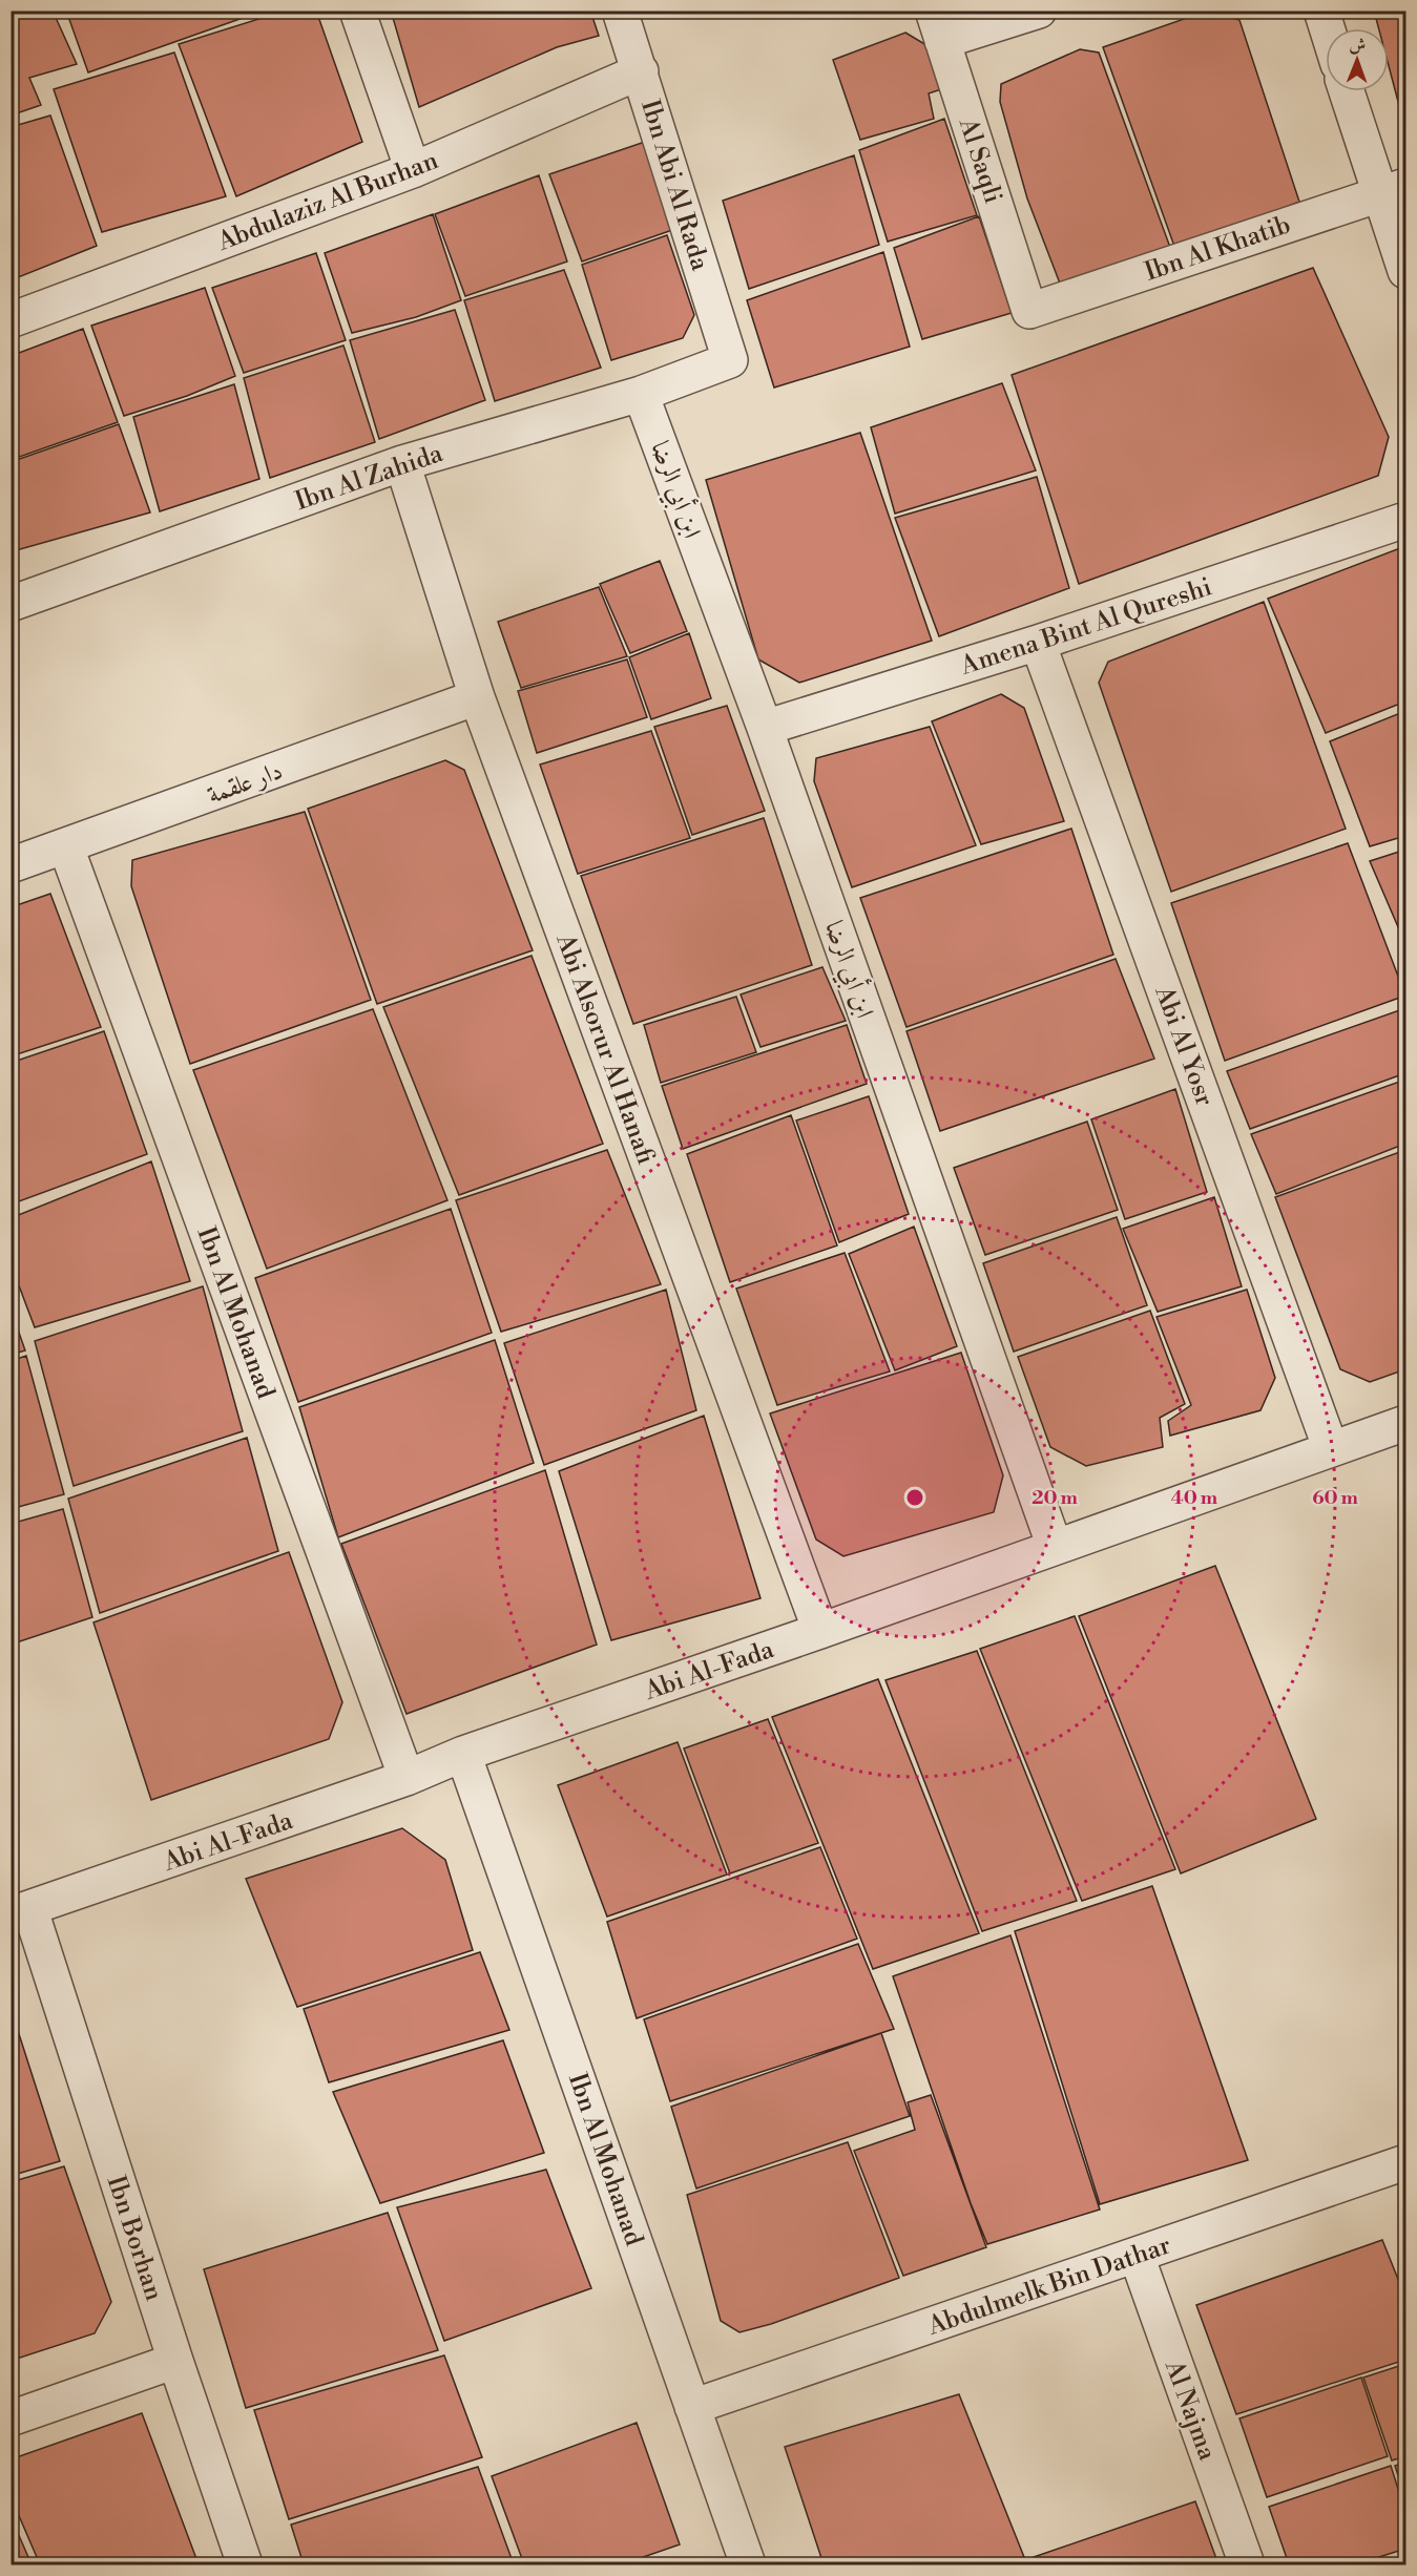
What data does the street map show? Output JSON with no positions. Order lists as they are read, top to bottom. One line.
{"streets":{"street":["Al Saqli","Ibn Abi Al Rada","Abdulaziz Al Burhan","Ibn Al Khatib","Ibn Al Zahida","ابن أبي الرضا","Amena Bint Al Qureshi","دار علقمة","Abi Al Yosr","Abi Alsorur Al Hanafi","Ibn Al Mohanad","Abi Al-Fada","Ibn Borhan","Abdulmelk Bin Dathar","Al Najma"]},"crossings":[["Al Saqli","Ibn Al Khatib"],["Ibn Abi Al Rada","Abdulaziz Al Burhan"],["Ibn Abi Al Rada","Ibn Al Zahida"],["Ibn Al Zahida","ابن أبي الرضا"],["Ibn Al Zahida","Abi Alsorur Al Hanafi"],["ابن أبي الرضا","Amena Bint Al Qureshi"],["ابن أبي الرضا","Abi Al-Fada"],["Amena Bint Al Qureshi","Abi Al Yosr"],["دار علقمة","Abi Alsorur Al Hanafi"],["دار علقمة","Ibn Al Mohanad"],["Abi Al Yosr","Abi Al-Fada"],["Abi Alsorur Al Hanafi","Abi Al-Fada"],["Ibn Al Mohanad","Abi Al-Fada"],["Ibn Al Mohanad","Abdulmelk Bin Dathar"],["Abi Al-Fada","Ibn Borhan"],["Abdulmelk Bin Dathar","Al Najma"]],"north":"top","rings":["20 m","40 m","60 m"]}
